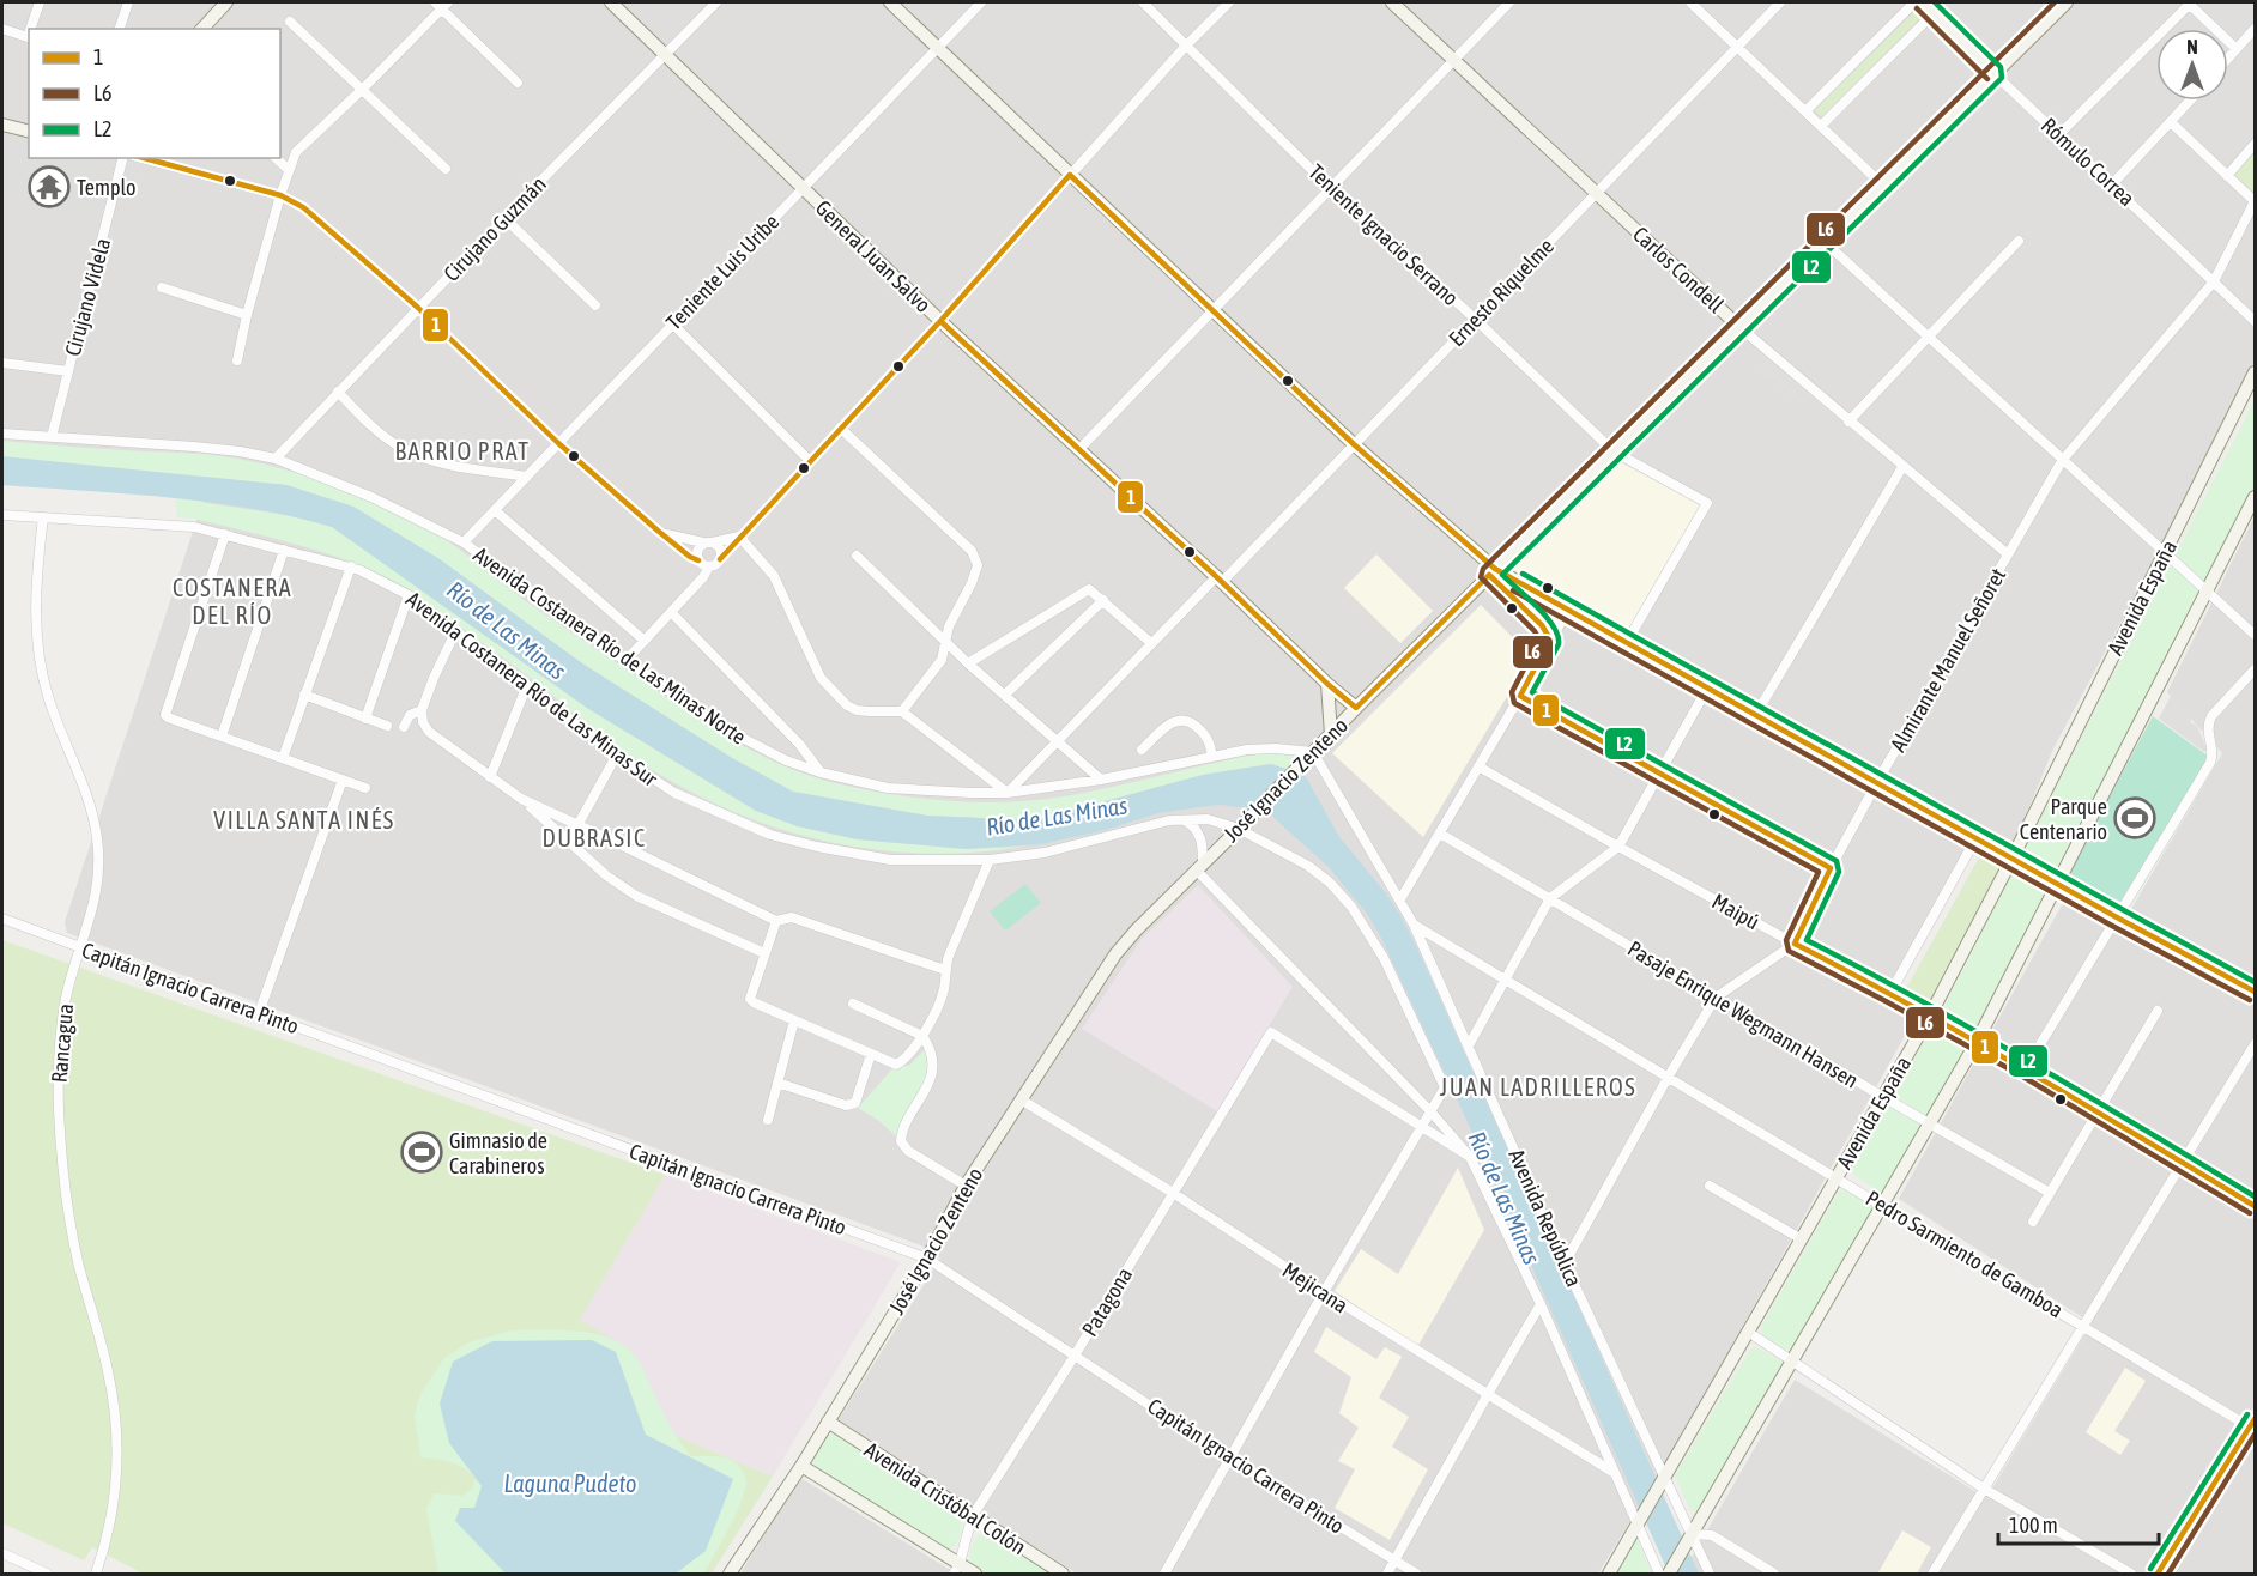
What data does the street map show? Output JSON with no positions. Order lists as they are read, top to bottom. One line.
{"streets":{"street":["Rómulo Correa","Cirujano Guzmán","Teniente Ignacio Serrano","General Juan Salvo","Carlos Condell","Teniente Luis Uribe","Ernesto Riquelme","Cirujano Videla","Avenida España","Avenida Costanera Río de Las Minas Norte","Almirante Manuel Señoret","Avenida Costanera Río de Las Minas Sur","José Ignacio Zenteno","Maipú","Capitán Ignacio Carrera Pinto","Pasaje Enrique Wegmann Hansen","Rancagua","Avenida República","Pedro Sarmiento de Gamboa","Mejicana","Patagona","Avenida Cristóbal Colón"]},"crossings":[["Rómulo Correa","Almirante Manuel Señoret"],["Rómulo Correa","José Ignacio Zenteno"],["Cirujano Guzmán","General Juan Salvo"],["Cirujano Guzmán","Avenida Costanera Río de Las Minas Norte"],["Teniente Ignacio Serrano","Ernesto Riquelme"],["Teniente Ignacio Serrano","José Ignacio Zenteno"],["General Juan Salvo","Teniente Luis Uribe"],["General Juan Salvo","Ernesto Riquelme"],["General Juan Salvo","José Ignacio Zenteno"],["Carlos Condell","Ernesto Riquelme"],["Carlos Condell","Almirante Manuel Señoret"],["Carlos Condell","José Ignacio Zenteno"],["Teniente Luis Uribe","Avenida Costanera Río de Las Minas Norte"],["Ernesto Riquelme","Avenida Costanera Río de Las Minas Norte"],["Cirujano Videla","Avenida Costanera Río de Las Minas Norte"],["Avenida España","Maipú"],["Avenida España","Pasaje Enrique Wegmann Hansen"],["Avenida España","Avenida República"],["Avenida España","Pedro Sarmiento de Gamboa"],["Avenida Costanera Río de Las Minas Norte","José Ignacio Zenteno"],["Avenida Costanera Río de Las Minas Norte","Avenida República"],["Almirante Manuel Señoret","Maipú"],["Avenida Costanera Río de Las Minas Sur","José Ignacio Zenteno"],["Avenida Costanera Río de Las Minas Sur","Rancagua"],["Avenida Costanera Río de Las Minas Sur","Avenida República"],["José Ignacio Zenteno","Capitán Ignacio Carrera Pinto"],["José Ignacio Zenteno","Avenida República"],["José Ignacio Zenteno","Mejicana"],["José Ignacio Zenteno","Avenida Cristóbal Colón"],["Capitán Ignacio Carrera Pinto","Rancagua"],["Capitán Ignacio Carrera Pinto","Patagona"],["Avenida República","Pedro Sarmiento de Gamboa"],["Avenida República","Mejicana"],["Mejicana","Patagona"],["Patagona","Avenida Cristóbal Colón"]],"districts":["BARRIO PRAT","COSTANERA DEL RÍO","VILLA SANTA INÉS","DUBRASIC","JUAN LADRILLEROS"],"water":["Río de Las Minas","Laguna Pudeto"],"places":{"temple":["Templo"],"sports":["Parque Centenario","Gimnasio de Carabineros"]},"lines":["transit line L6","transit line L2","transit line 1"],"legend":["1","L6","L2"],"scale_bar":"100 m","north":"top"}
